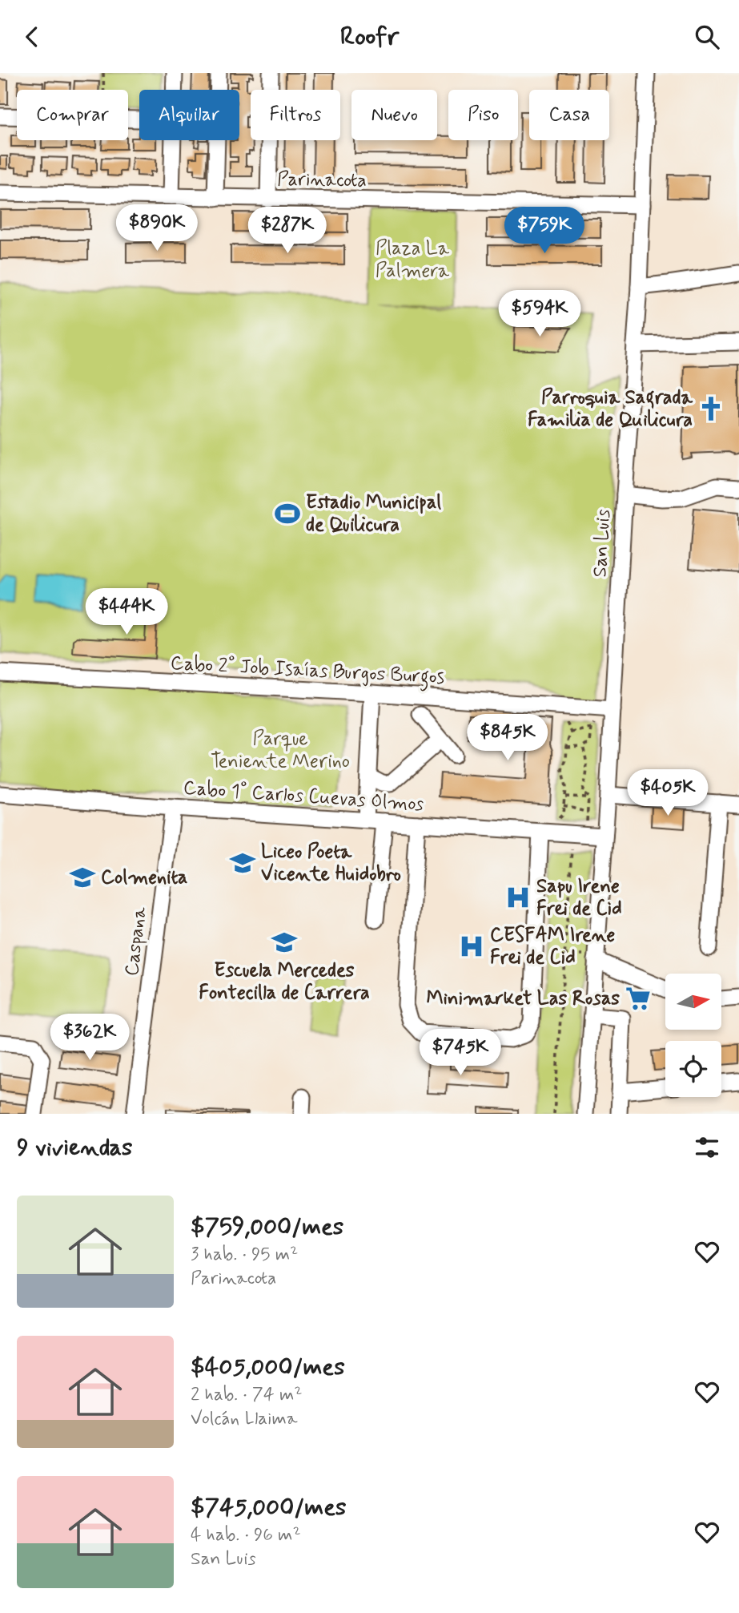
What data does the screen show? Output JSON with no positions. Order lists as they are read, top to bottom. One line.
{"streets":{"street":["Parinacota","San Luis","Cabo 2° Job Isaías Burgos Burgos","Cabo 1° Carlos Cuevas Olmos","Caspana"]},"crossings":[["Parinacota","San Luis"],["San Luis","Cabo 2° Job Isaías Burgos Burgos"],["San Luis","Cabo 1° Carlos Cuevas Olmos"],["Cabo 1° Carlos Cuevas Olmos","Caspana"]],"parks":["Plaza La Palmera","Parque Teniente Merino"],"places":{"church":["Parroquia Sagrada Familia de Quilicura"],"sports":["Estadio Municipal de Quilicura"],"school or university":["Liceo Poeta Vicente Huidobro","Colmenita","Escuela Mercedes Fontecilla de Carrera"],"hospital":["Sapu Irene Frei de Cid","CESFAM Irene Frei de Cid"],"supermarket":["Minimarket Las Rosas"]},"north":"right","page":{"header":"Roofr","chip":["Comprar","Alquilar","Filtros","Nuevo","Piso","Casa"],"price":["$890K","$287K","$759K","$594K","$444K","$845K","$405K","$362K","$745K"],"heading":"9 viviendas","list":[{"name":"$759,000/mes","note":"3 hab. · 95 m² · Parinacota"},{"name":"$405,000/mes","note":"2 hab. · 74 m² · Volcán Llaima"},{"name":"$745,000/mes","note":"4 hab. · 96 m² · San Luis"}]}}
